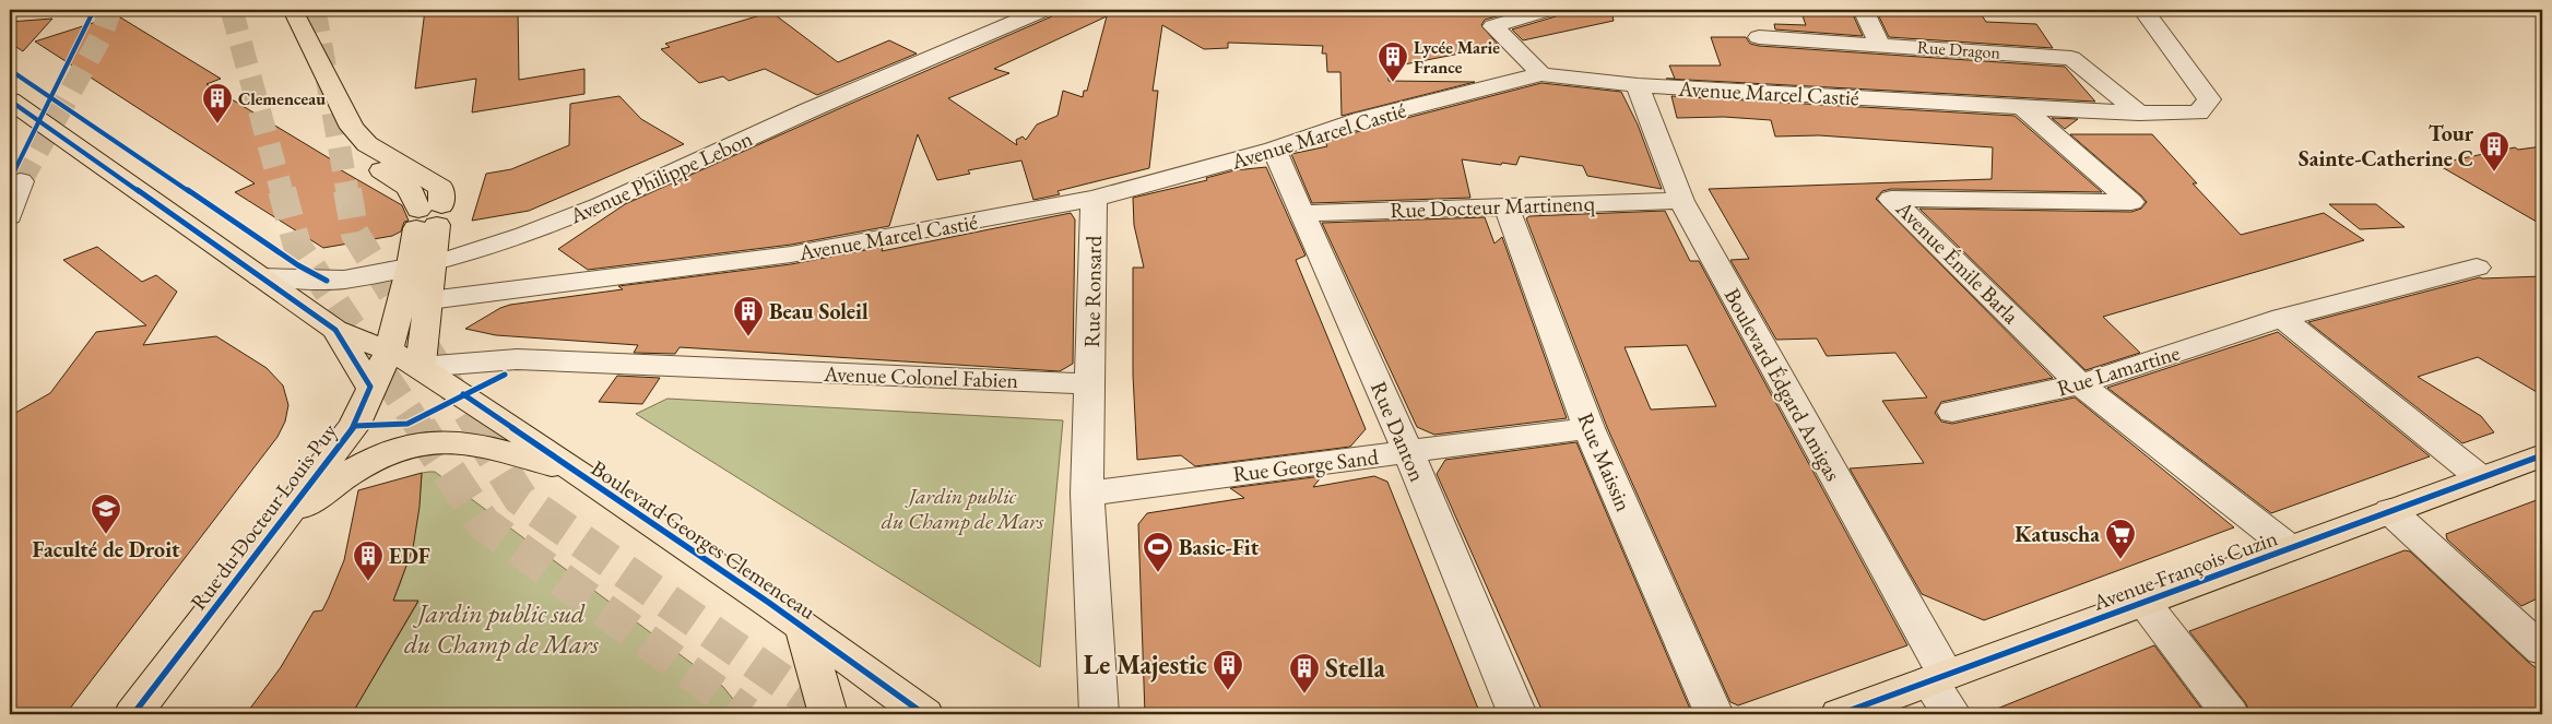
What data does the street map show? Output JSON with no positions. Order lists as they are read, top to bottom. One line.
{"streets":{"main road":["Rue du Docteur Louis Puy","Boulevard Georges Clemenceau","Avenue François Cuzin"],"street":["Rue Dragon","Avenue Marcel Castié","Avenue Philippe Lebon","Rue Docteur Martinenq","Avenue Émile Barla","Rue Ronsard","Rue Lamartine","Avenue Colonel Fabien","Boulevard Édgard Amigas","Rue Danton","Rue Maissin","Rue George Sand"]},"crossings":[["Rue Dragon","Avenue Marcel Castié"],["Avenue Marcel Castié","Avenue Émile Barla"],["Avenue Marcel Castié","Rue Ronsard"],["Avenue Marcel Castié","Boulevard Édgard Amigas"],["Avenue Marcel Castié","Rue Danton"],["Avenue Philippe Lebon","Rue du Docteur Louis Puy"],["Rue Docteur Martinenq","Boulevard Édgard Amigas"],["Rue Docteur Martinenq","Rue Danton"],["Rue Docteur Martinenq","Rue Maissin"],["Avenue Émile Barla","Rue Lamartine"],["Avenue Émile Barla","Avenue François Cuzin"],["Rue Ronsard","Avenue Colonel Fabien"],["Avenue Colonel Fabien","Boulevard Georges Clemenceau"],["Boulevard Édgard Amigas","Avenue François Cuzin"],["Rue Danton","Rue George Sand"],["Rue Maissin","Rue George Sand"],["Rue du Docteur Louis Puy","Boulevard Georges Clemenceau"]],"parks":["Jardin public du Champ de Mars","Jardin public sud du Champ de Mars"],"places":{"building":["Lycée Marie France","Clemenceau","Tour Sainte-Catherine C","Beau Soleil","EDF","Le Majestic","Stella"],"school or university":["Faculté de Droit"],"supermarket":["Katuscha"],"sports":["Basic-Fit"]}}
